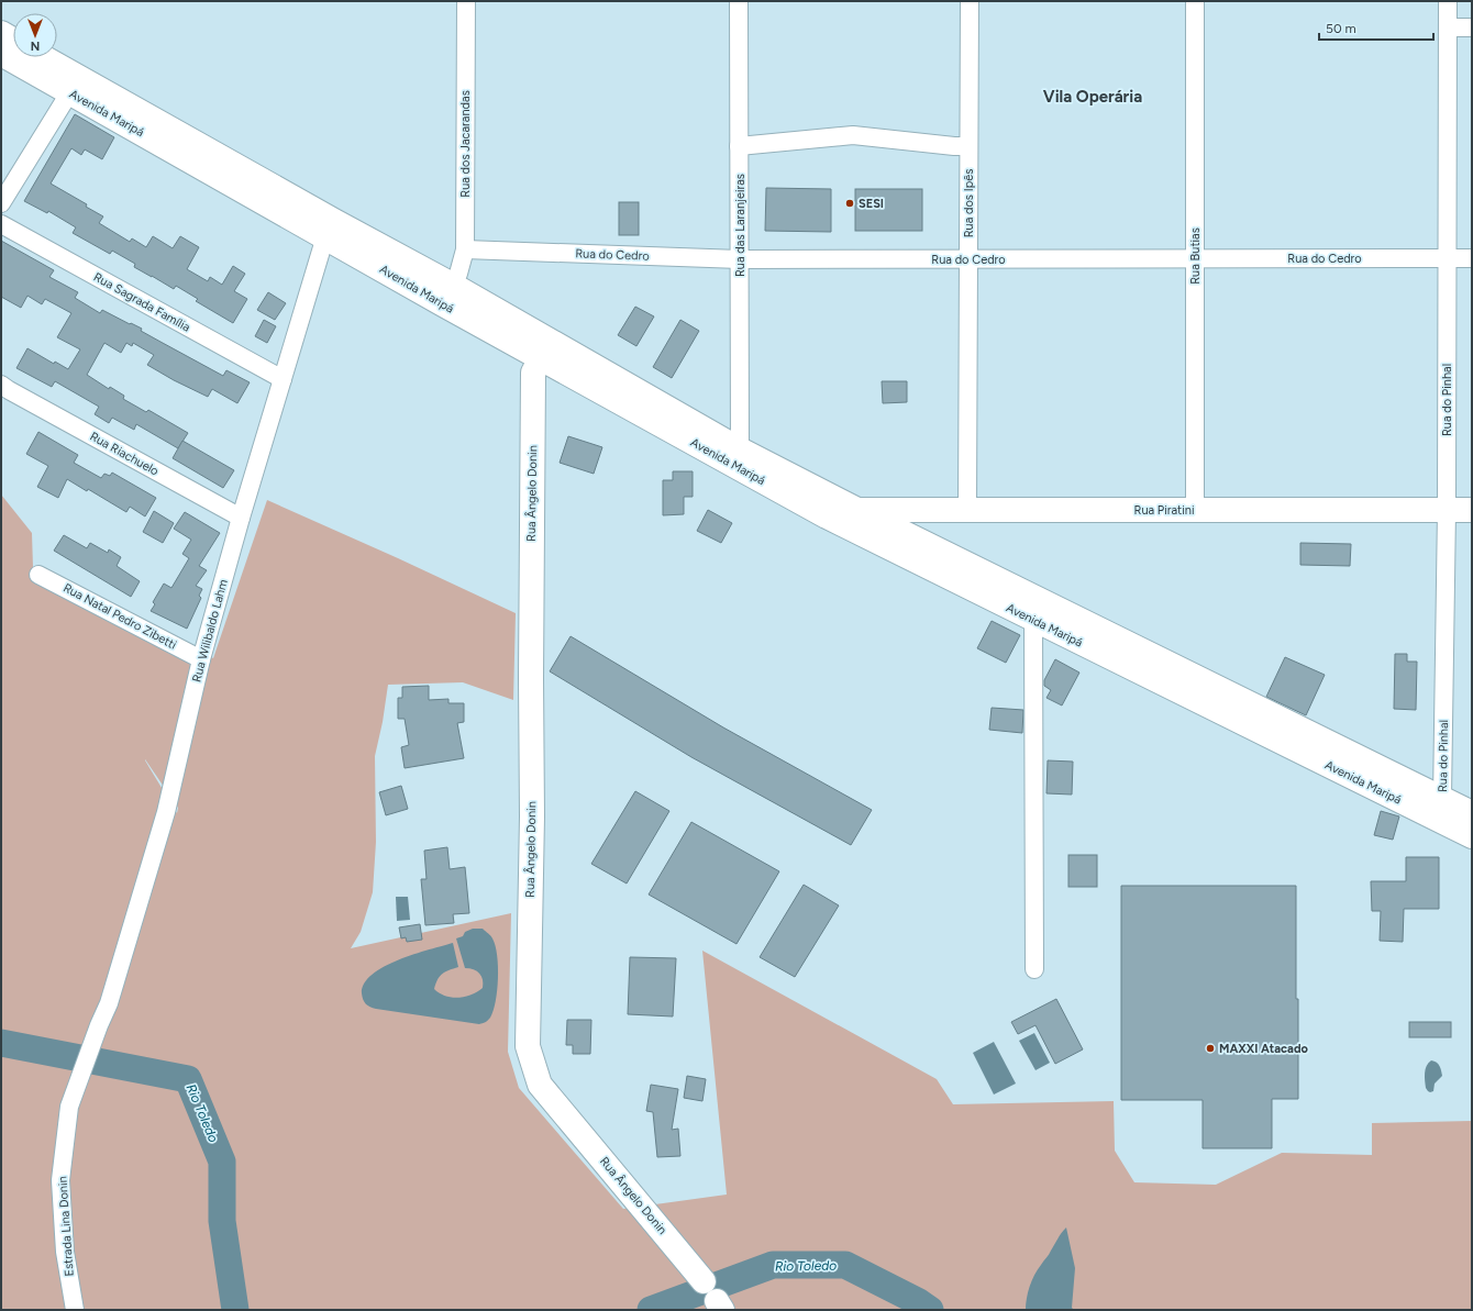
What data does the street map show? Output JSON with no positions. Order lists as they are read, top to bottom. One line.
{"streets":{"main road":["Avenida Maripá","Rua Ângelo Donin","Rua Piratini"],"street":["Rua dos Jacarandas","Rua dos Ipês","Rua das Laranjeiras","Rua do Cedro","Rua Butias","Rua Sagrada Família","Rua do Pinhal","Rua Riachuelo","Rua Natal Pedro Zibetti","Rua Wilibaldo Lahm","Estrada Lina Donin"]},"crossings":[["Avenida Maripá","Rua dos Jacarandas"],["Avenida Maripá","Rua das Laranjeiras"],["Avenida Maripá","Rua do Pinhal"],["Avenida Maripá","Rua Ângelo Donin"],["Avenida Maripá","Rua Piratini"],["Avenida Maripá","Rua Wilibaldo Lahm"],["Rua dos Jacarandas","Rua do Cedro"],["Rua dos Ipês","Rua do Cedro"],["Rua dos Ipês","Rua Piratini"],["Rua das Laranjeiras","Rua do Cedro"],["Rua do Cedro","Rua Butias"],["Rua do Cedro","Rua do Pinhal"],["Rua Butias","Rua Piratini"],["Rua Sagrada Família","Rua Wilibaldo Lahm"],["Rua do Pinhal","Rua Piratini"],["Rua Riachuelo","Rua Wilibaldo Lahm"],["Rua Natal Pedro Zibetti","Rua Wilibaldo Lahm"],["Rua Wilibaldo Lahm","Estrada Lina Donin"]],"districts":["Vila Operária"],"water":["Rio Toledo"],"places":["SESI","MAXXI Atacado"],"scale_bar":"50 m","north":"bottom"}
